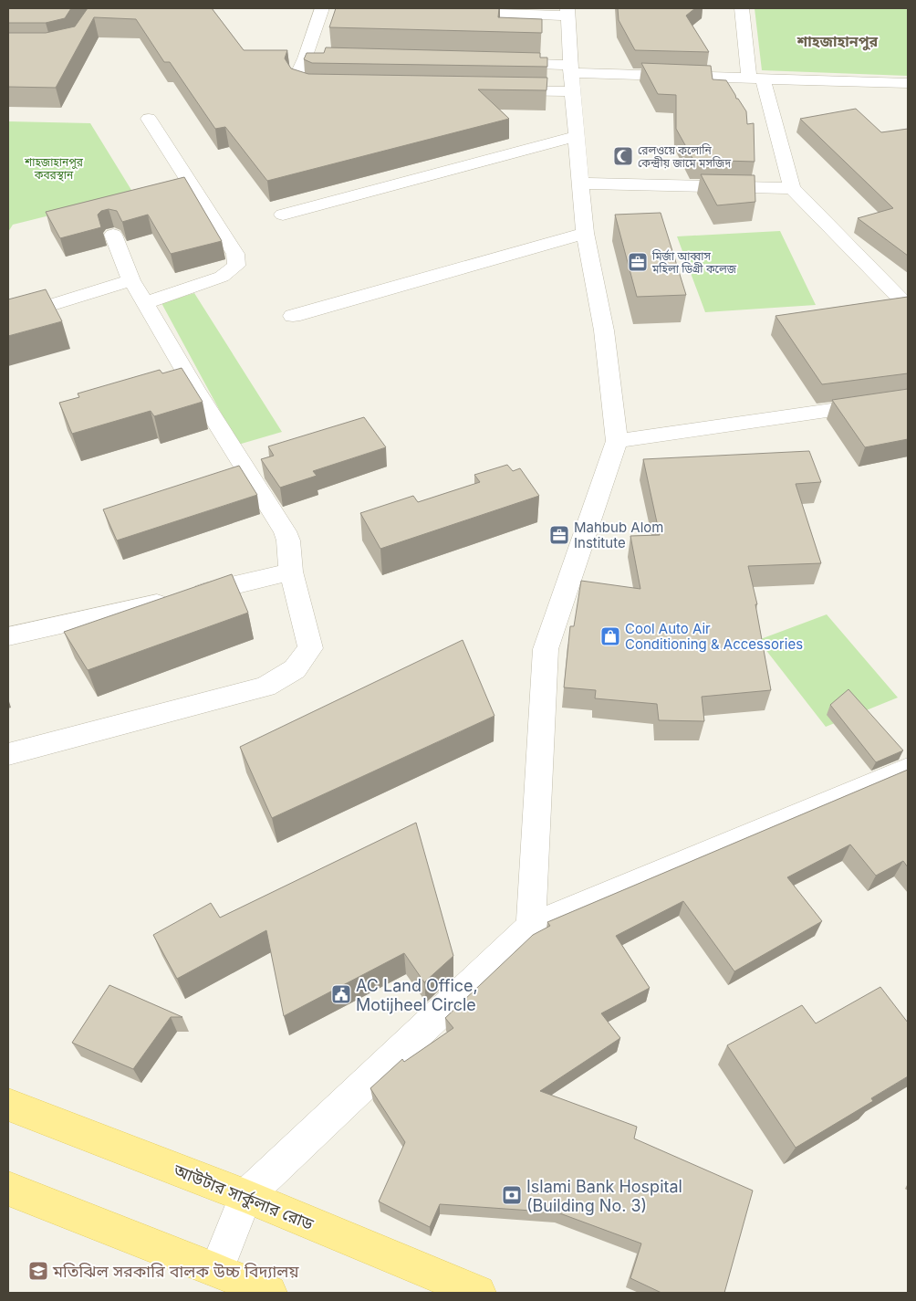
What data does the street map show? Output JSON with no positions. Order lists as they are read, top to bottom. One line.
{"streets":{"main road":["আউটার সার্কুলার রোড"]},"districts":["শাহজাহানপুর"],"parks":["শাহজাহানপুর কবরস্থান"],"places":{"mosque":["রেলওয়ে কলোনি কেন্দ্রীয় জামে মসজিদ"],"office":["মির্জা আব্বাস মহিলা ডিগ্রী কলেজ","Mahbub Alom Institute"],"shop":["Cool Auto Air Conditioning & Accessories"],"public building":["AC Land Office, Motijheel Circle"],"bank":["Islami Bank Hospital (Building No. 3)"],"school or university":["মতিঝিল সরকারি বালক উচ্চ বিদ্যালয়"]}}
